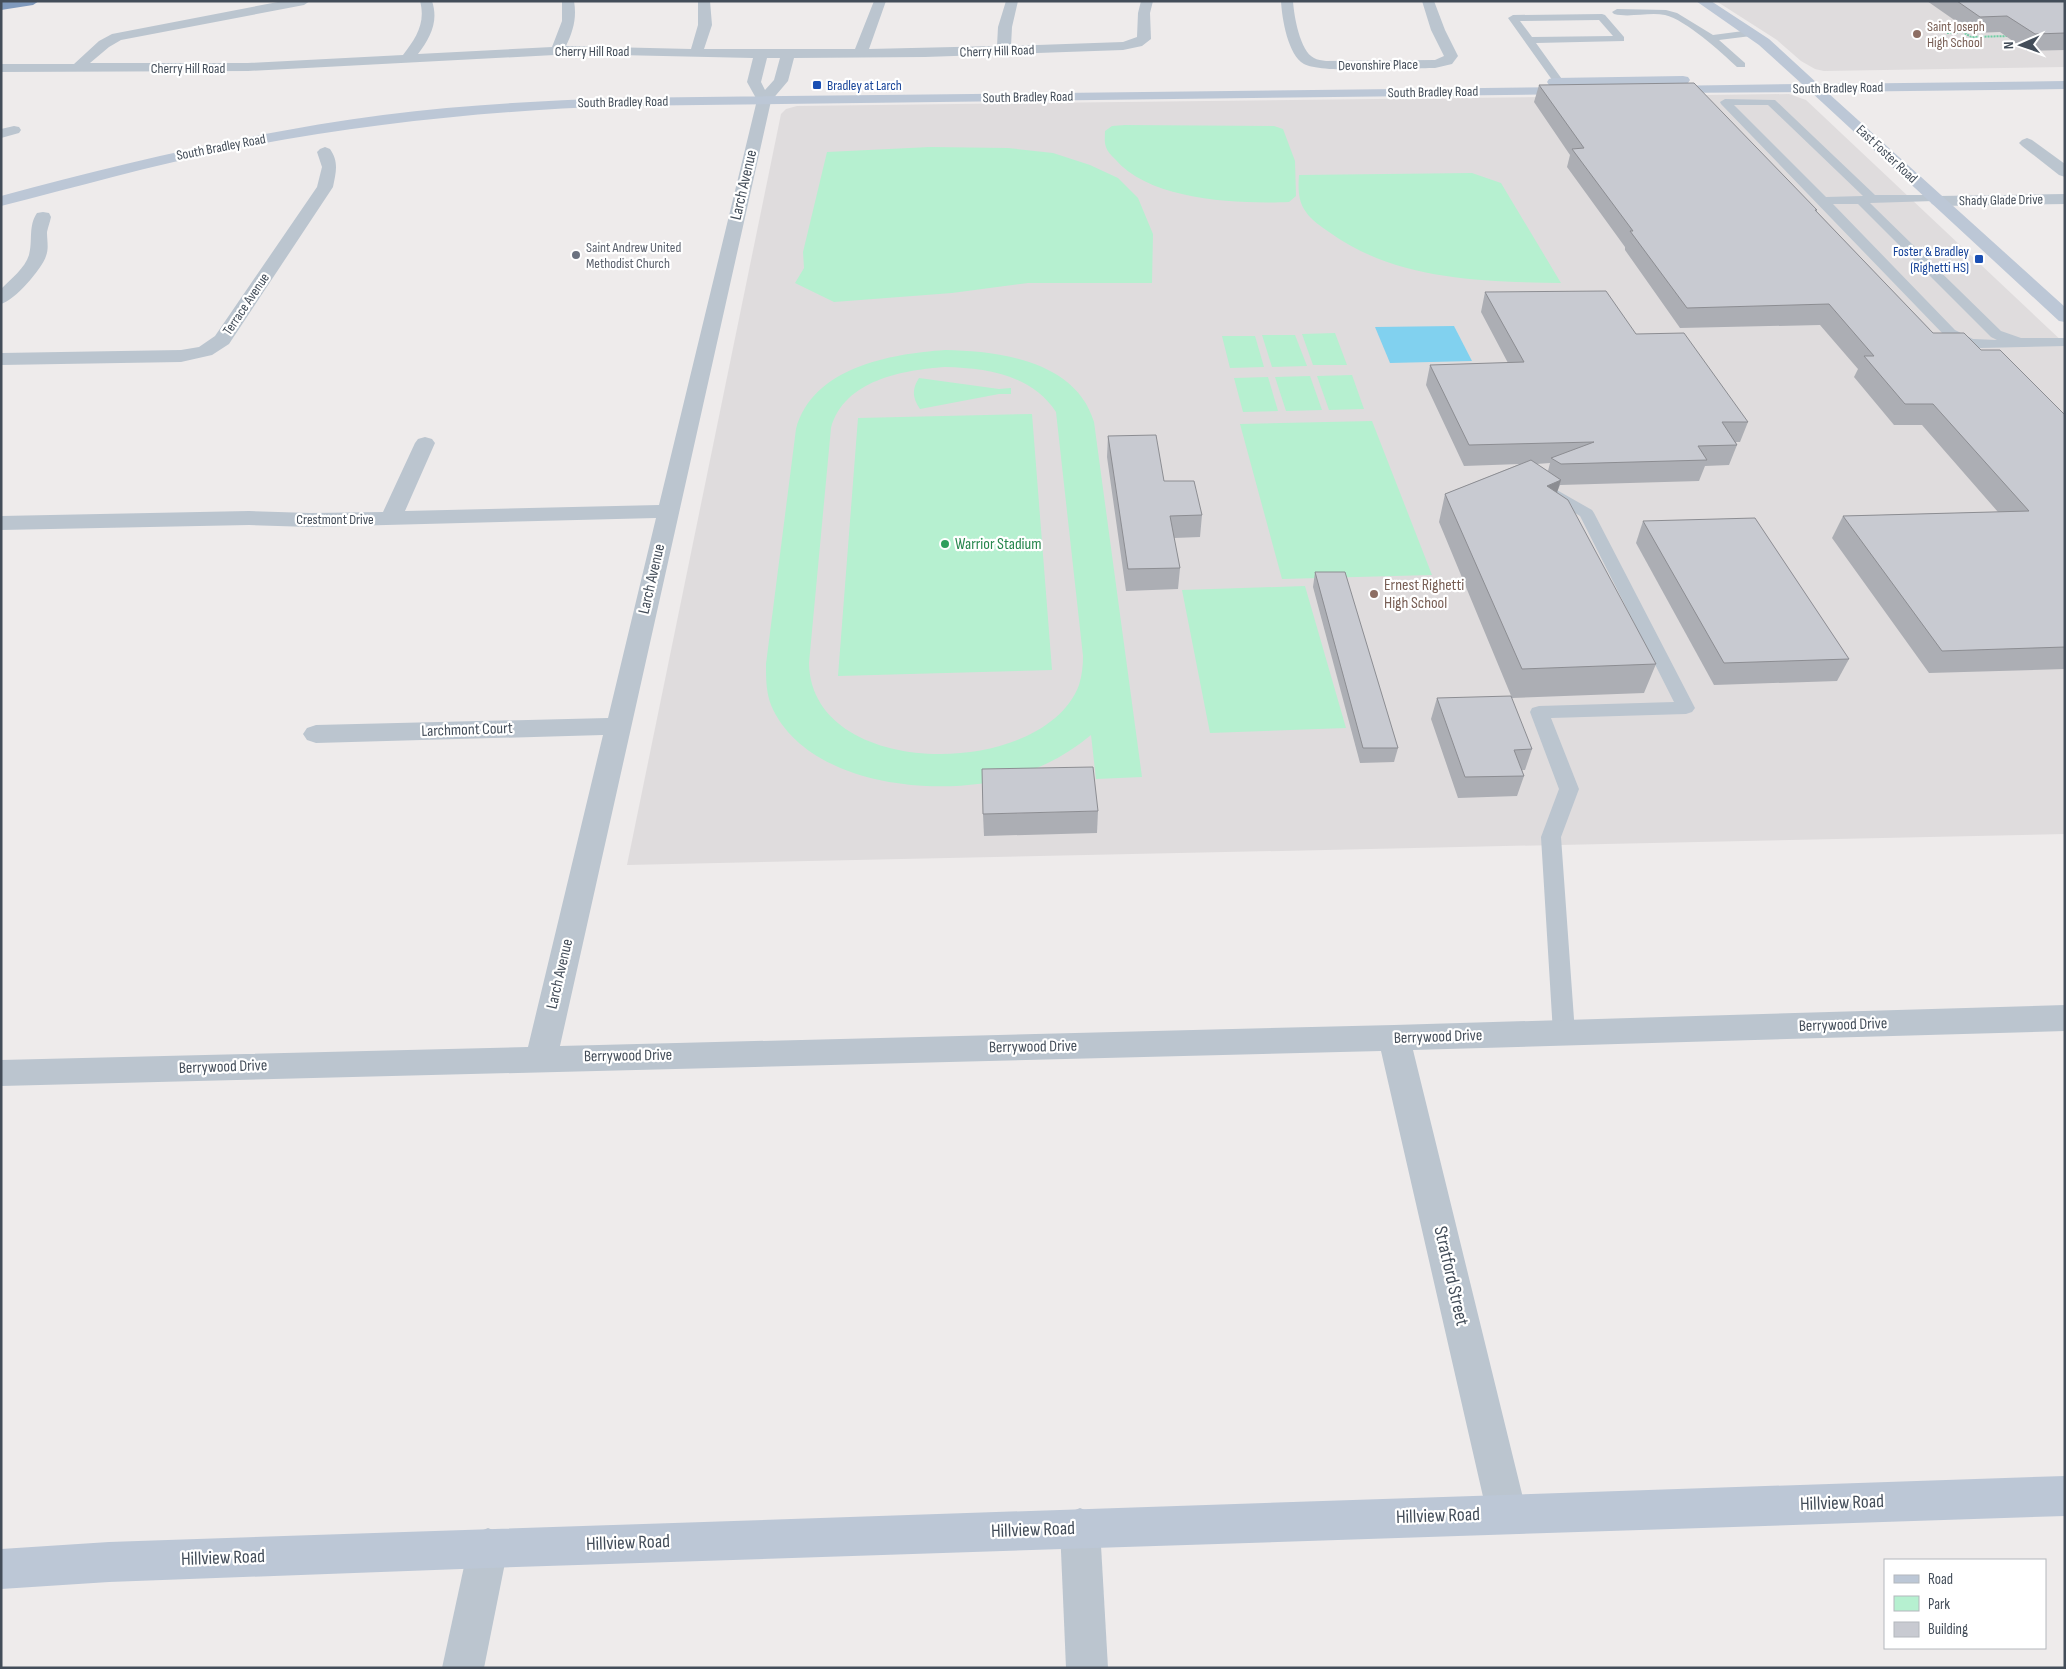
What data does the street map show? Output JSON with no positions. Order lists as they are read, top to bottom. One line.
{"streets":{"main road":["South Bradley Road","East Foster Road","Hillview Road"],"street":["Cherry Hill Road","Devonshire Place","Larch Avenue","Shady Glade Drive","Terrace Avenue","Crestmont Drive","Larchmont Court","Berrywood Drive","Stratford Street"]},"crossings":[["South Bradley Road","East Foster Road"],["South Bradley Road","Larch Avenue"],["East Foster Road","Shady Glade Drive"],["Larch Avenue","Crestmont Drive"],["Larch Avenue","Larchmont Court"],["Larch Avenue","Berrywood Drive"],["Berrywood Drive","Stratford Street"],["Stratford Street","Hillview Road"]],"places":{"other":["Saint Joseph High School","Saint Andrew United Methodist Church","Warrior Stadium","Ernest Righetti High School"],"transit":["Bradley at Larch","Foster & Bradley (Righetti HS)"]},"legend":["Road","Park","Building"],"north":"left"}
